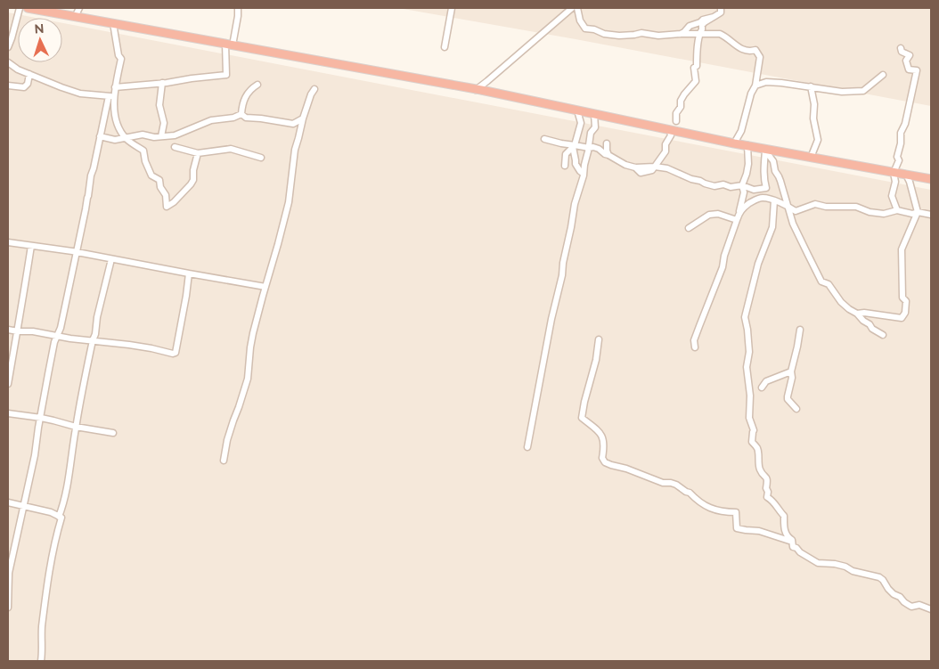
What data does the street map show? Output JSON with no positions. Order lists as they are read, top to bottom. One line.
{"north":"top"}
